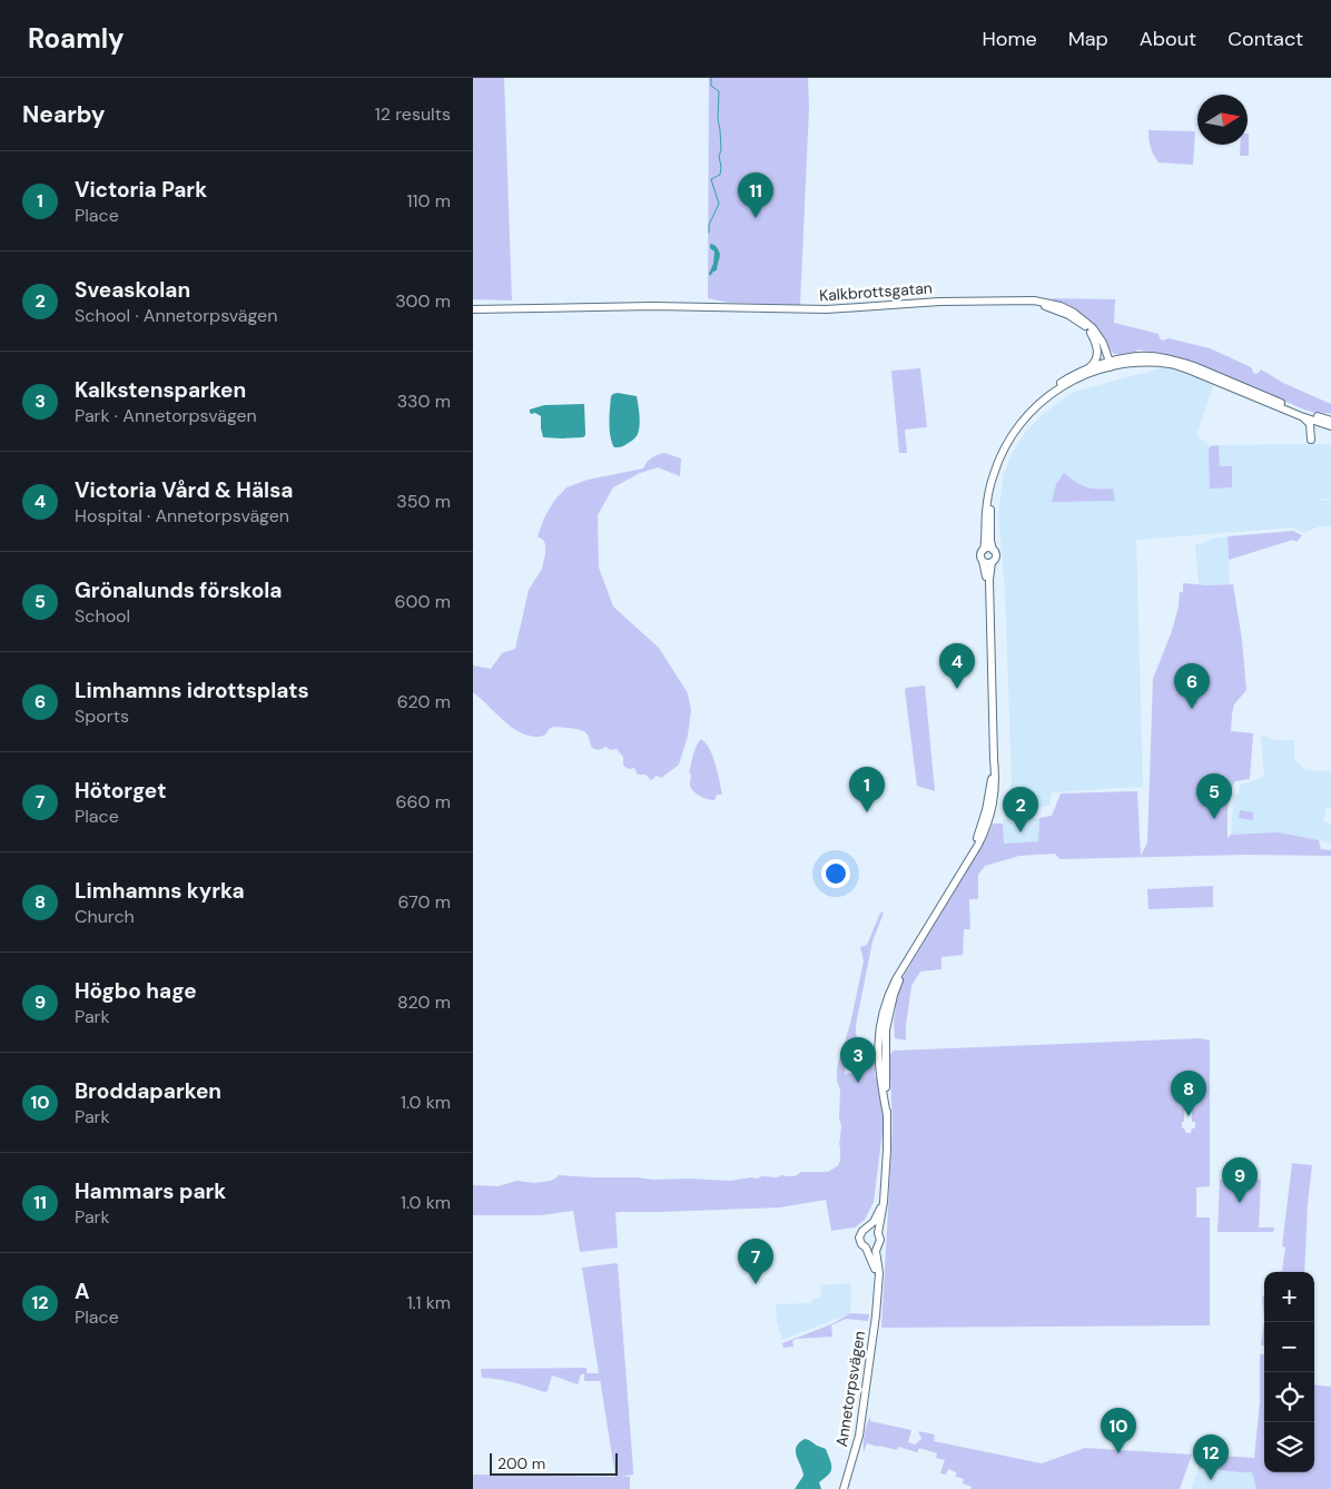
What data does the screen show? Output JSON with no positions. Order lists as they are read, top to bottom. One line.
{"streets":{"main road":["Kalkbrottsgatan","Annetorpsvägen"]},"scale_bar":"200 m","north":"right","page":{"header":"Roamly","nav":["Home","Map","About","Contact"],"heading":["Nearby","12 results"],"list":[{"mark":"1","name":"Victoria Park","note":"Place","value":"110 m"},{"mark":"2","name":"Sveaskolan","note":"School · Annetorpsvägen","value":"300 m"},{"mark":"3","name":"Kalkstensparken","note":"Park · Annetorpsvägen","value":"330 m"},{"mark":"4","name":"Victoria Vård & Hälsa","note":"Hospital · Annetorpsvägen","value":"350 m"},{"mark":"5","name":"Grönalunds förskola","note":"School","value":"600 m"},{"mark":"6","name":"Limhamns idrottsplats","note":"Sports","value":"620 m"},{"mark":"7","name":"Hötorget","note":"Place","value":"660 m"},{"mark":"8","name":"Limhamns kyrka","note":"Church","value":"670 m"},{"mark":"9","name":"Högbo hage","note":"Park","value":"820 m"},{"mark":"10","name":"Broddaparken","note":"Park","value":"1.0 km"},{"mark":"11","name":"Hammars park","note":"Park","value":"1.0 km"},{"mark":"12","name":"A","note":"Place","value":"1.1 km"}],"pins":["11","4","6","1","5","2","3","8","9","7","10","12"],"map_buttons":["+","−"],"scale":"200 m"}}
